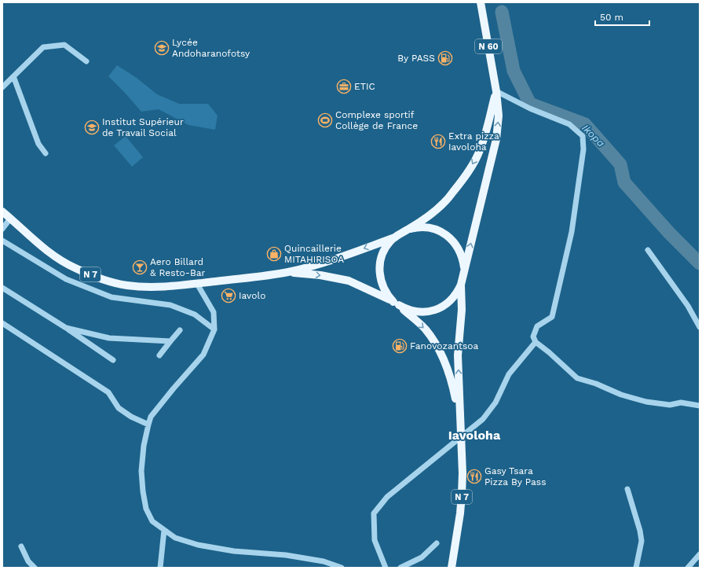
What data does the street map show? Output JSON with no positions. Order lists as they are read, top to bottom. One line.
{"streets":{"main road":["N 60","N 7"]},"districts":["Iavoloha"],"water":["Ikopa"],"places":{"school or university":["Lycée Andoharanofotsy","Institut Supérieur de Travail Social"],"fuel station":["By PASS","Fanovozantsoa"],"office":["ETIC"],"sports":["Complexe sportif Collège de France"],"restaurant":["Extra pizza Iavoloha","Gasy Tsara Pizza By Pass"],"shop":["Quincaillerie MITAHIRISOA"],"bar":["Aero Billard & Resto-Bar"],"supermarket":["Iavolo"]},"scale_bar":"50 m"}
